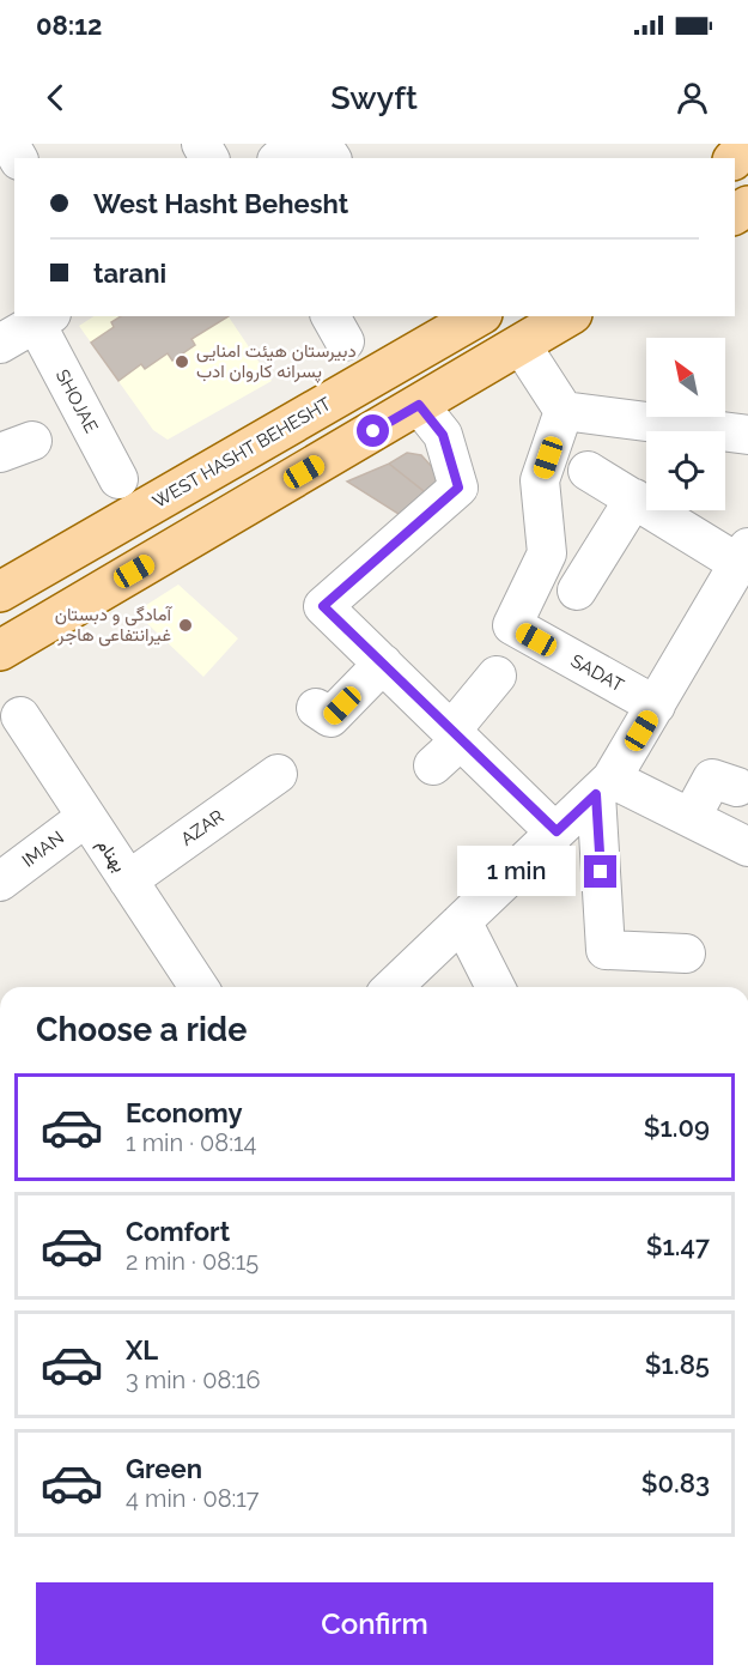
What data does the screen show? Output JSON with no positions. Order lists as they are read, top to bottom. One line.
{"streets":{"main road":["WEST HASHT BEHESHT"],"street":["SHOJAE","SADAT","AZAR","IMAN","بهنام"]},"crossings":[["AZAR","بهنام"],["IMAN","بهنام"]],"places":["دبیرستان هیئت امنایی پسرانه کاروان ادب","آمادگی و دبستان غیرانتفاعی هاجر"],"north":"top left","page":{"status":"08:12","header":"Swyft","banner":["West Hasht Behesht","tarani"],"bubble":"1 min","heading":"Choose a ride","list":[{"name":"Economy","note":"1 min · 08:14","value":"$1.09"},{"name":"Comfort","note":"2 min · 08:15","value":"$1.47"},{"name":"XL","note":"3 min · 08:16","value":"$1.85"},{"name":"Green","note":"4 min · 08:17","value":"$0.83"}],"buttons":"Confirm"}}
